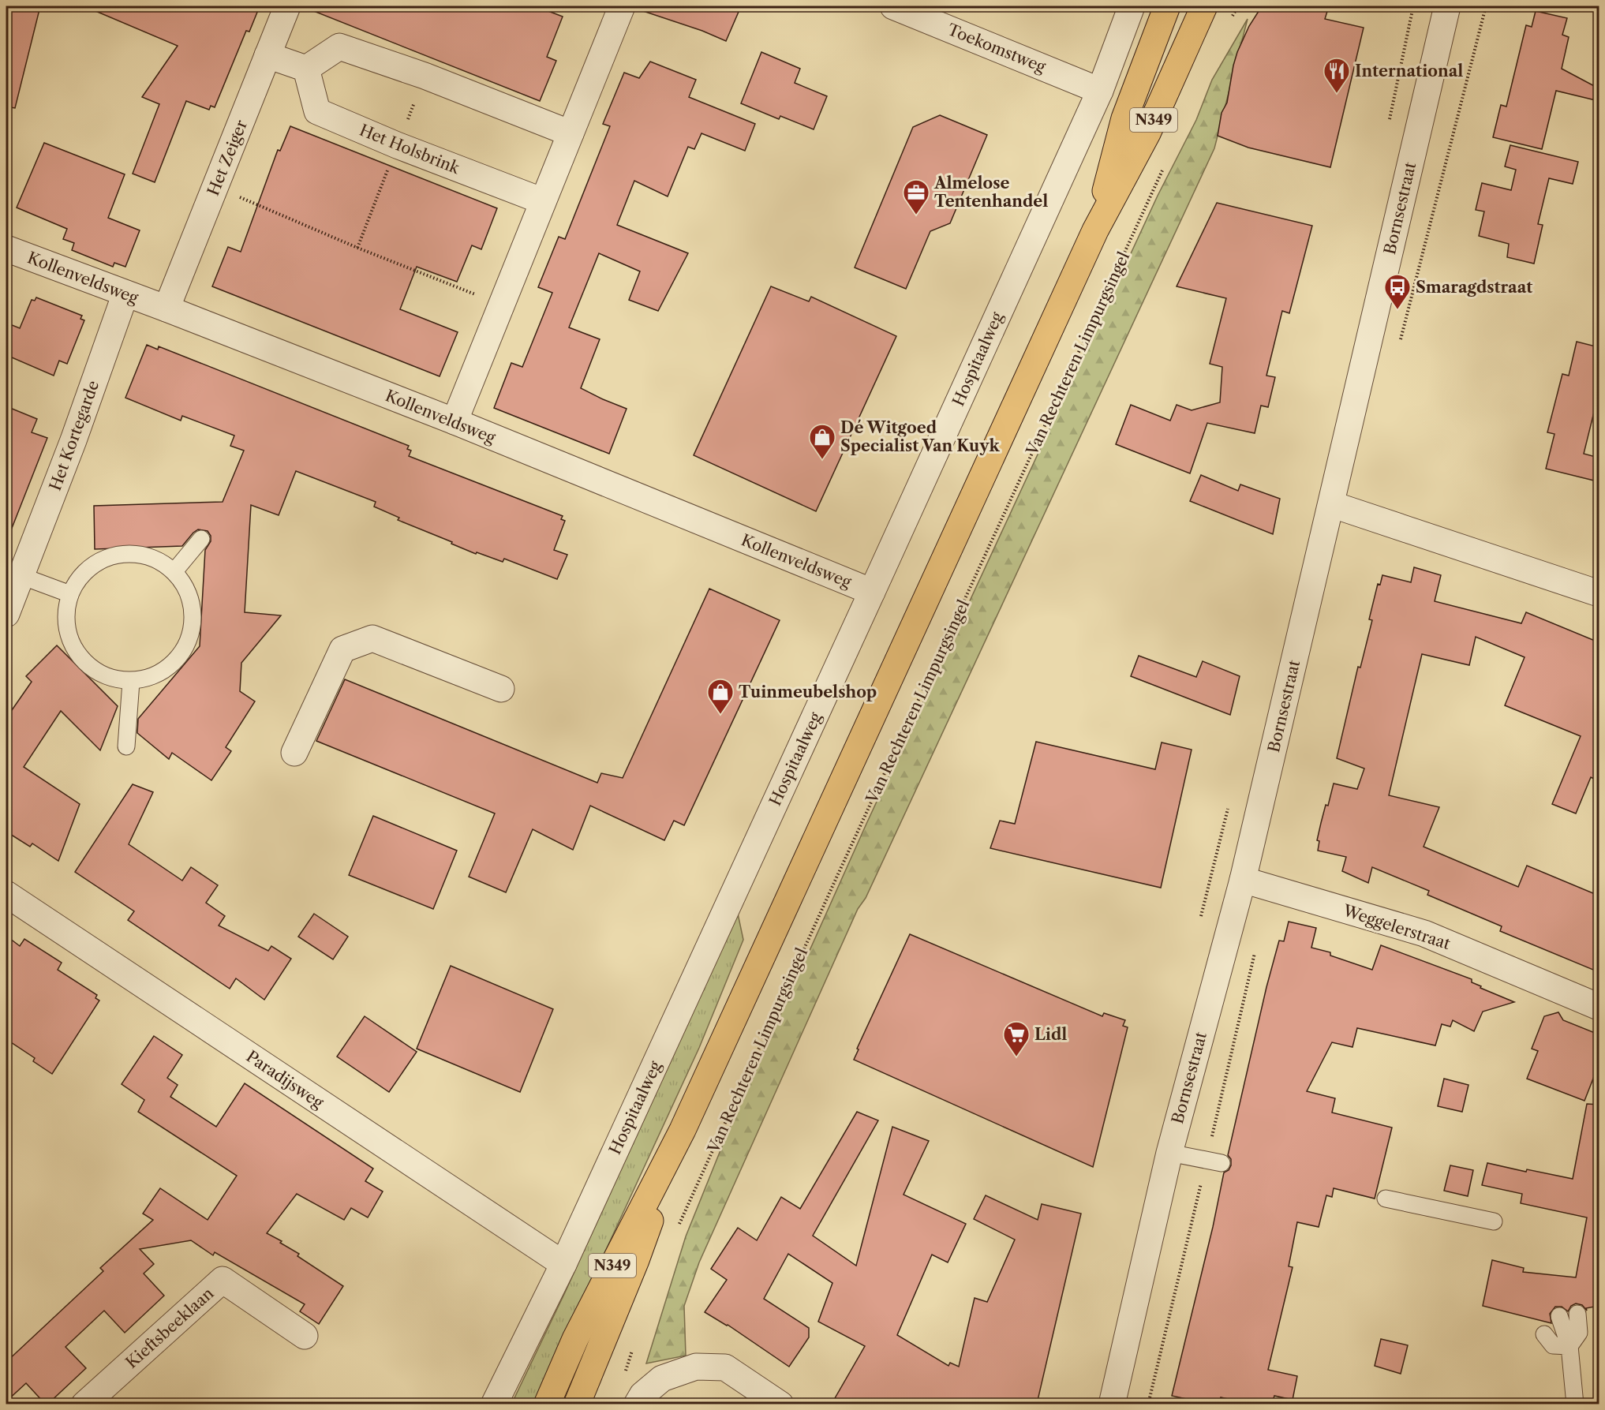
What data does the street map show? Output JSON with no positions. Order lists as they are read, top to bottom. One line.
{"streets":{"main road":["N349"],"street":["Toekomstweg","Het Holsbrink","Het Zeiger","Bornsestraat","Kollenveldsweg","Hospitaalweg","Het Kortegarde","Weggelerstraat","Paradijsweg","Kieftsbeeklaan"],"path":["Van Rechteren Limpurgsingel"]},"crossings":[["Toekomstweg","Hospitaalweg"],["Het Zeiger","Kollenveldsweg"],["Bornsestraat","Weggelerstraat"],["Kollenveldsweg","Hospitaalweg"],["Kollenveldsweg","Het Kortegarde"],["Hospitaalweg","Paradijsweg"]],"places":{"restaurant":["International"],"office":["Almelose Tentenhandel"],"bus stop":["Smaragdstraat"],"shop":["Dé Witgoed Specialist Van Kuyk","Tuinmeubelshop"],"supermarket":["Lidl"]}}
